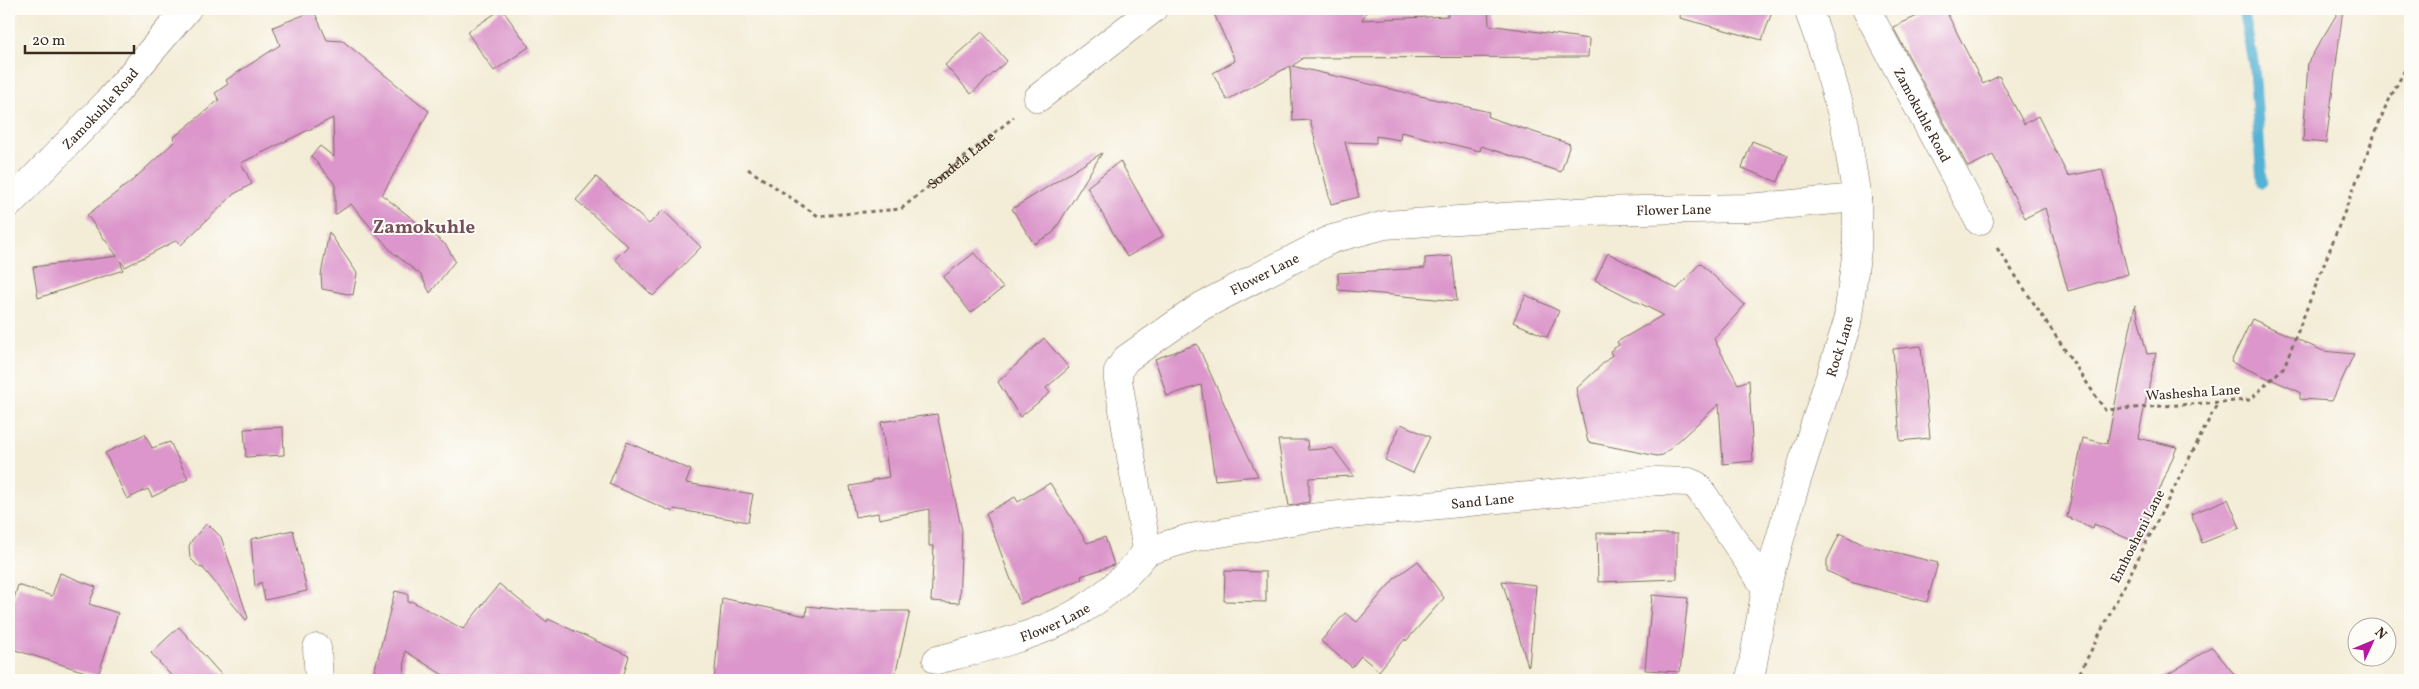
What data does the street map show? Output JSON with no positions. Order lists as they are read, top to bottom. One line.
{"streets":{"street":["Zamokuhle Road","Flower Lane","Rock Lane","Sand Lane"],"path":["Sondela Lane","Washesha Lane","Emhosheni Lane"]},"crossings":[["Zamokuhle Road","Washesha Lane"],["Flower Lane","Rock Lane"],["Flower Lane","Sand Lane"],["Rock Lane","Sand Lane"],["Washesha Lane","Emhosheni Lane"]],"districts":["Zamokuhle"],"scale_bar":"20 m","north":"top right"}
